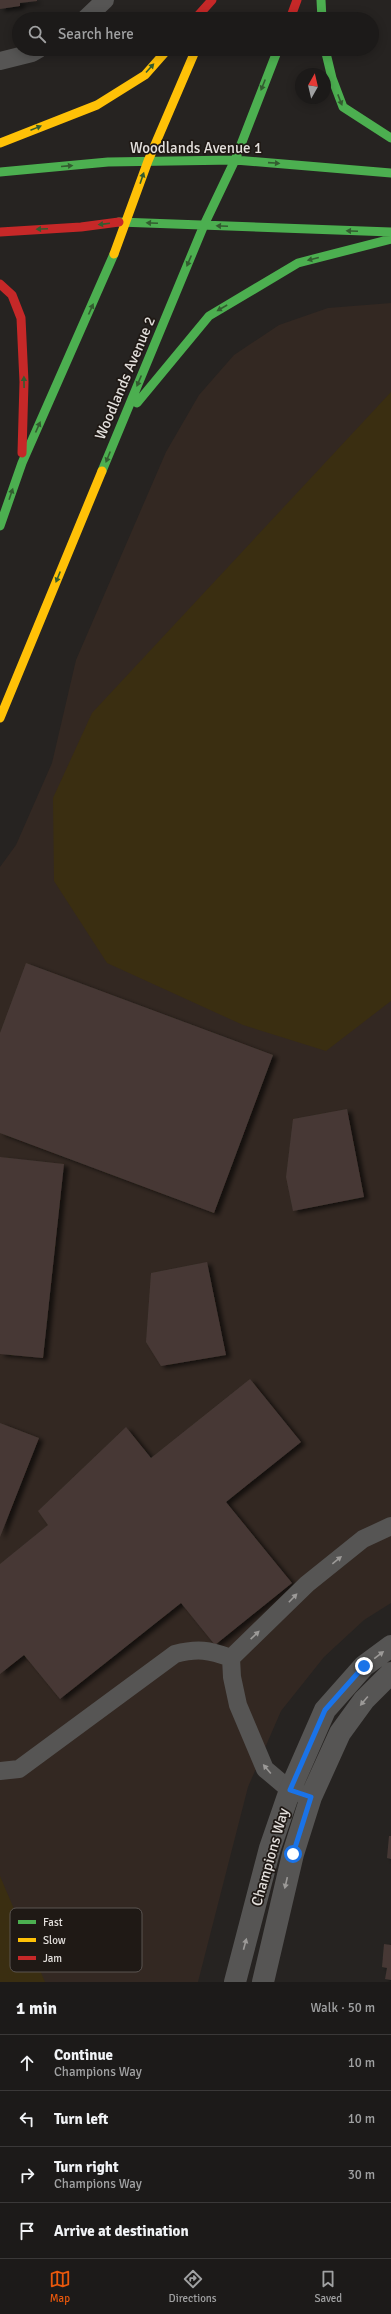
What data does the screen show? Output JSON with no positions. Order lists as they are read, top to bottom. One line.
{"streets":{"main road":["Woodlands Avenue 1","Woodlands Avenue 2"],"street":["Champions Way"]},"crossings":[["Woodlands Avenue 1","Woodlands Avenue 2"]],"legend":["Fast","Slow","Jam"],"north":"top","page":{"search":"Search here","heading":["1 min","Walk · 50 m"],"list":[["Continue","Champions Way","10 m"],["Turn left","10 m"],["Turn right","Champions Way","30 m"],"Arrive at destination"],"nav":["Map","Directions","Saved"]}}
